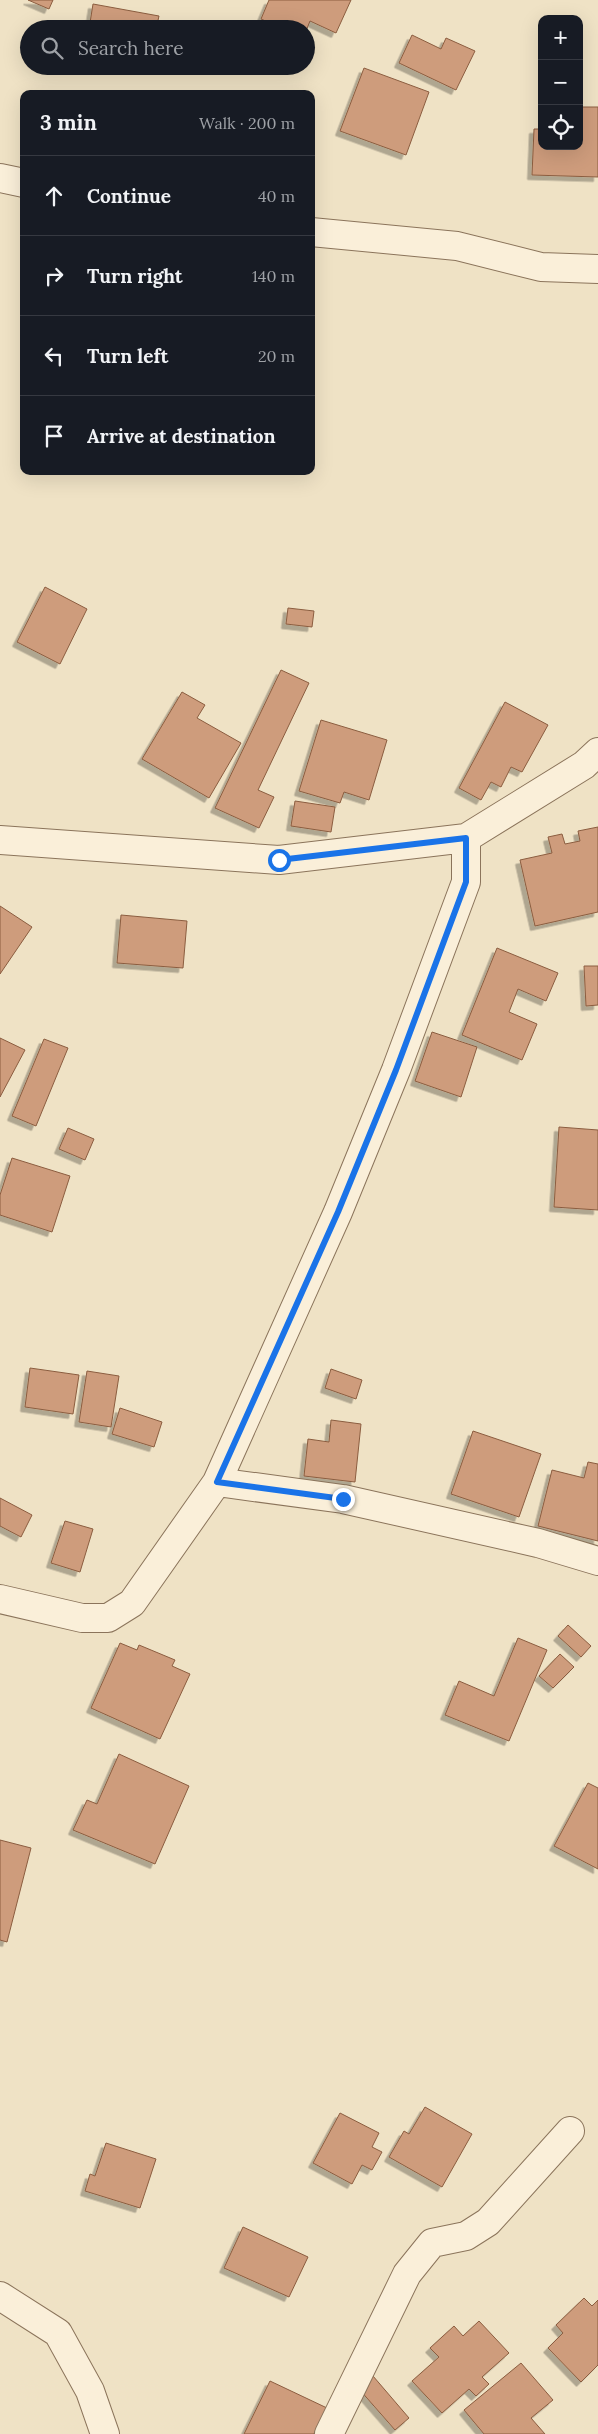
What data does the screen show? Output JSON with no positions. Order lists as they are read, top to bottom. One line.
{"page":{"map_buttons":["+","−"],"search":"Search here","heading":["3 min","Walk · 200 m"],"list":[["Continue","40 m"],["Turn right","140 m"],["Turn left","20 m"],"Arrive at destination"]}}
